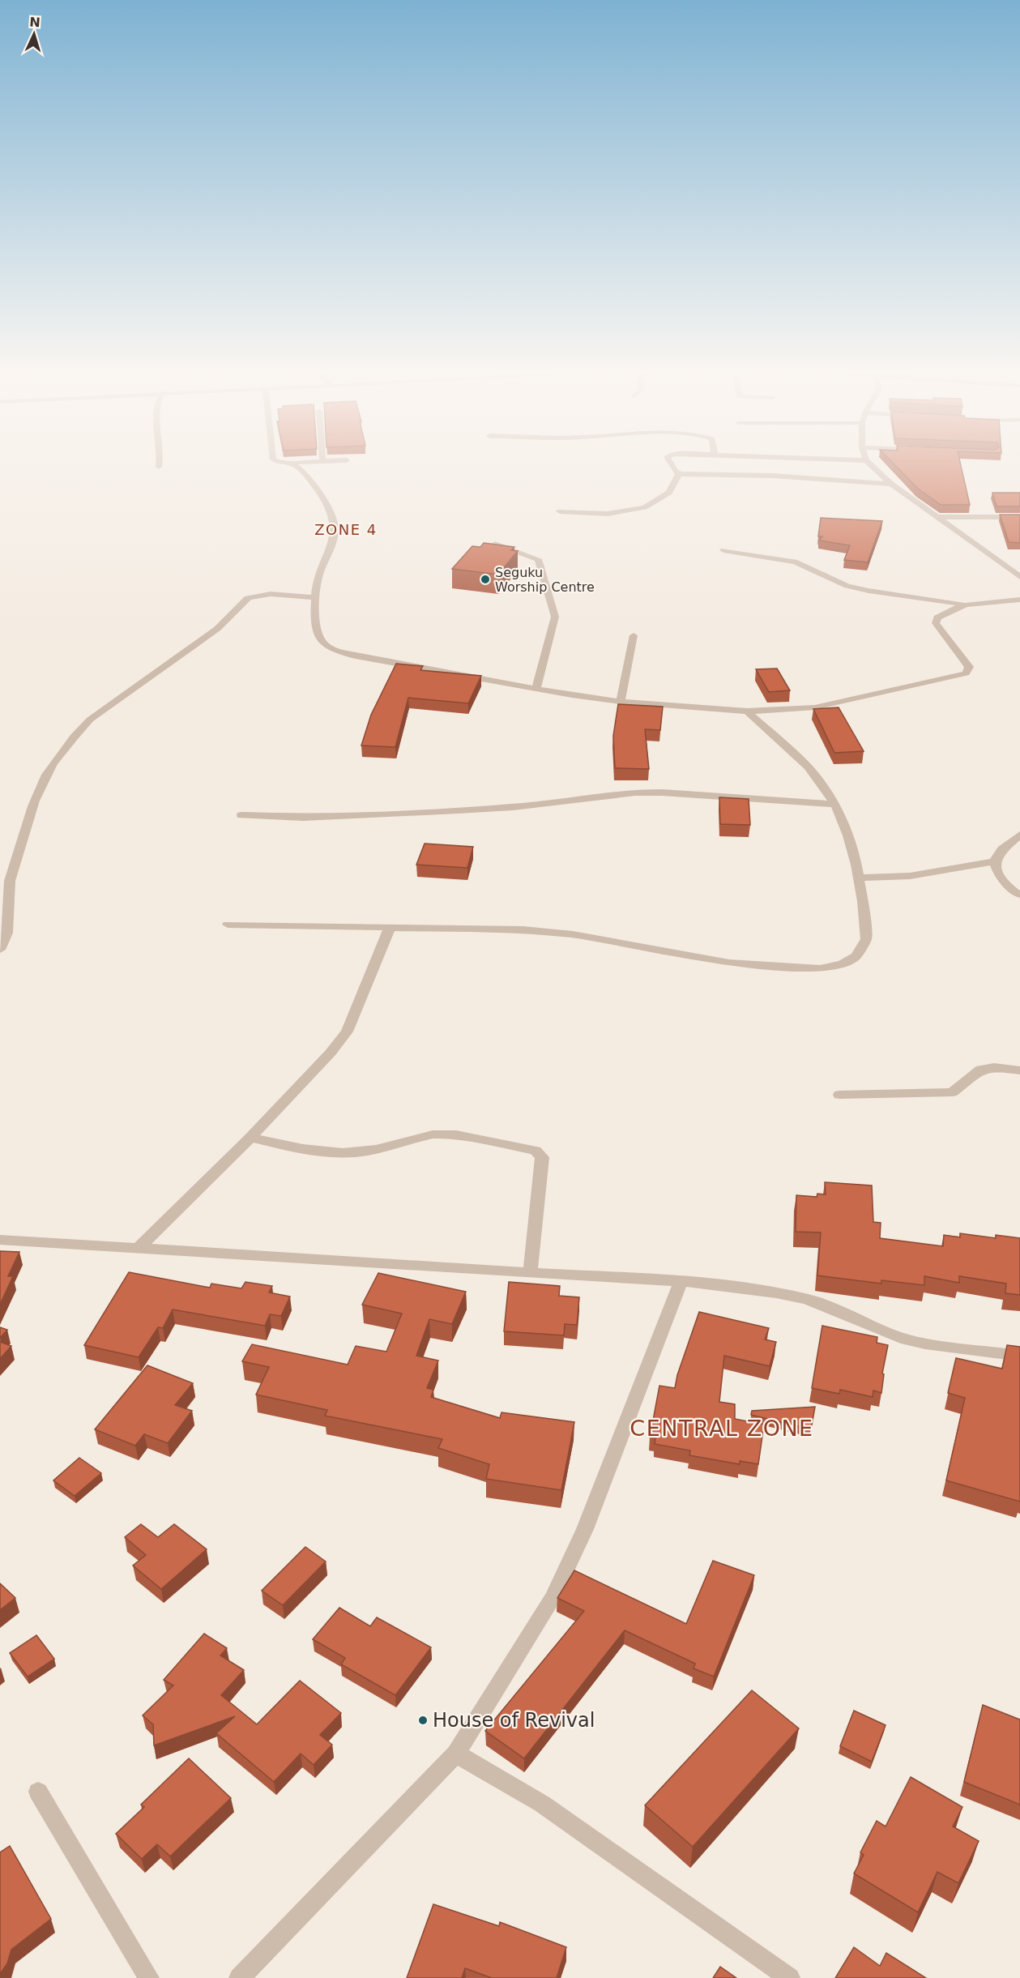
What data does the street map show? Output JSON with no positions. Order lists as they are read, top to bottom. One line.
{"districts":["ZONE 4","CENTRAL ZONE"],"places":["Seguku Worship Centre","House of Revival"],"north":"top"}
